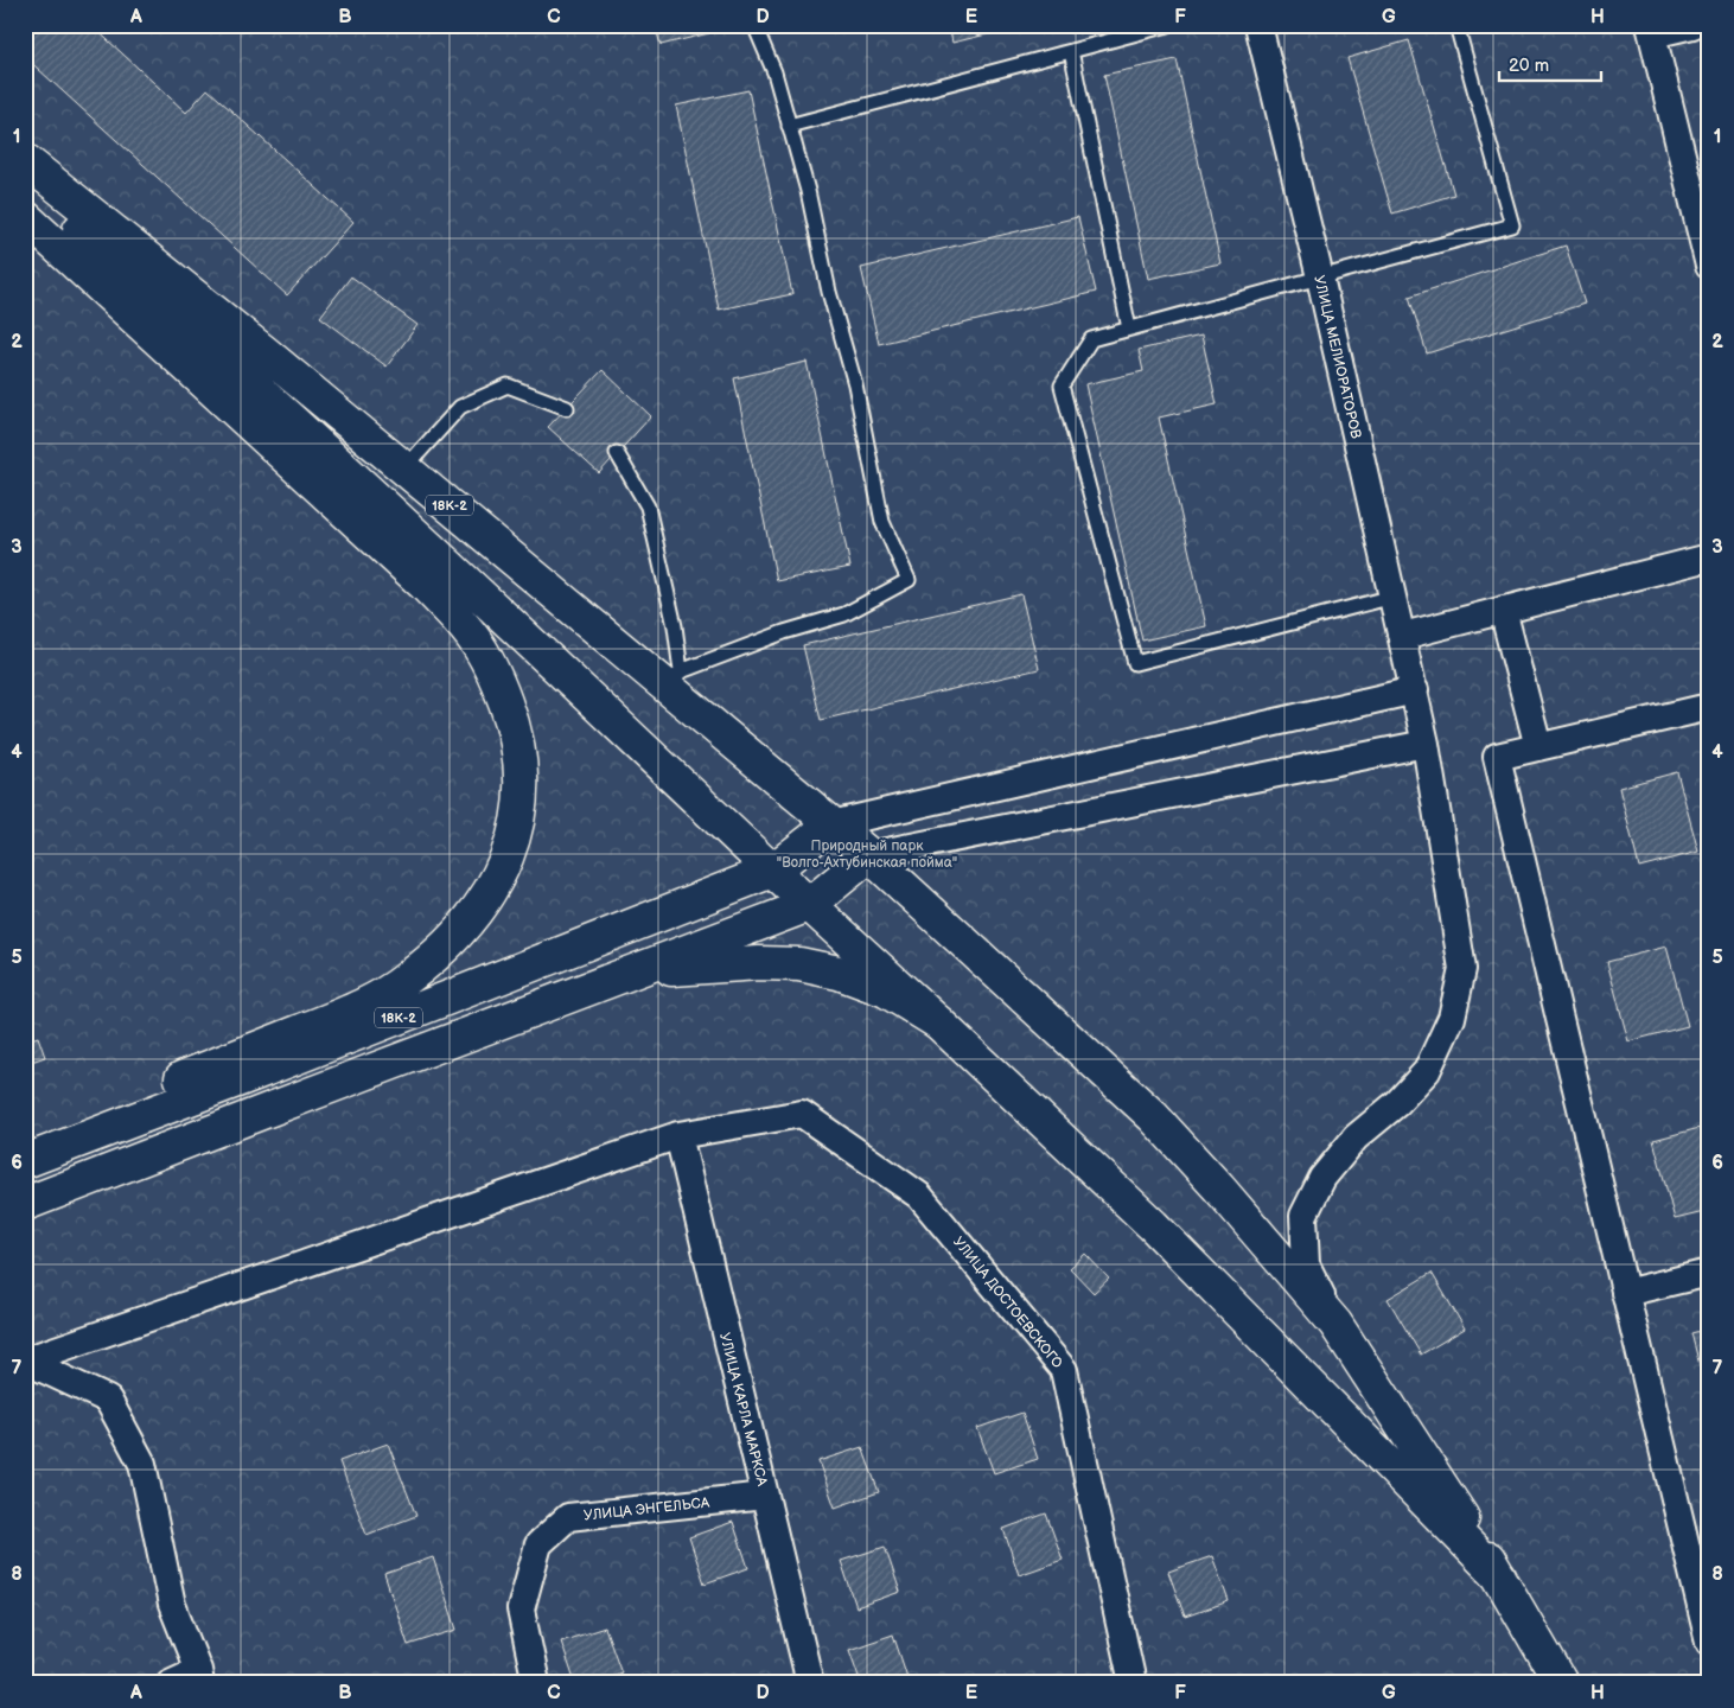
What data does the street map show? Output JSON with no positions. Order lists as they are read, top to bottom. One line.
{"streets":{"main road":["18К-2"],"street":["УЛИЦА МЕЛИОРАТОРОВ","УЛИЦА ДОСТОЕВСКОГО","УЛИЦА КАРЛА МАРКСА","УЛИЦА ЭНГЕЛЬСА"]},"crossings":[["УЛИЦА ДОСТОЕВСКОГО","УЛИЦА КАРЛА МАРКСА"],["УЛИЦА КАРЛА МАРКСА","УЛИЦА ЭНГЕЛЬСА"]],"parks":["Природный парк \"Волго-Ахтубинская пойма\""],"scale_bar":"20 m","grid":{"columns":["A","B","C","D","E","F","G","H"],"rows":["1","2","3","4","5","6","7","8"]}}
